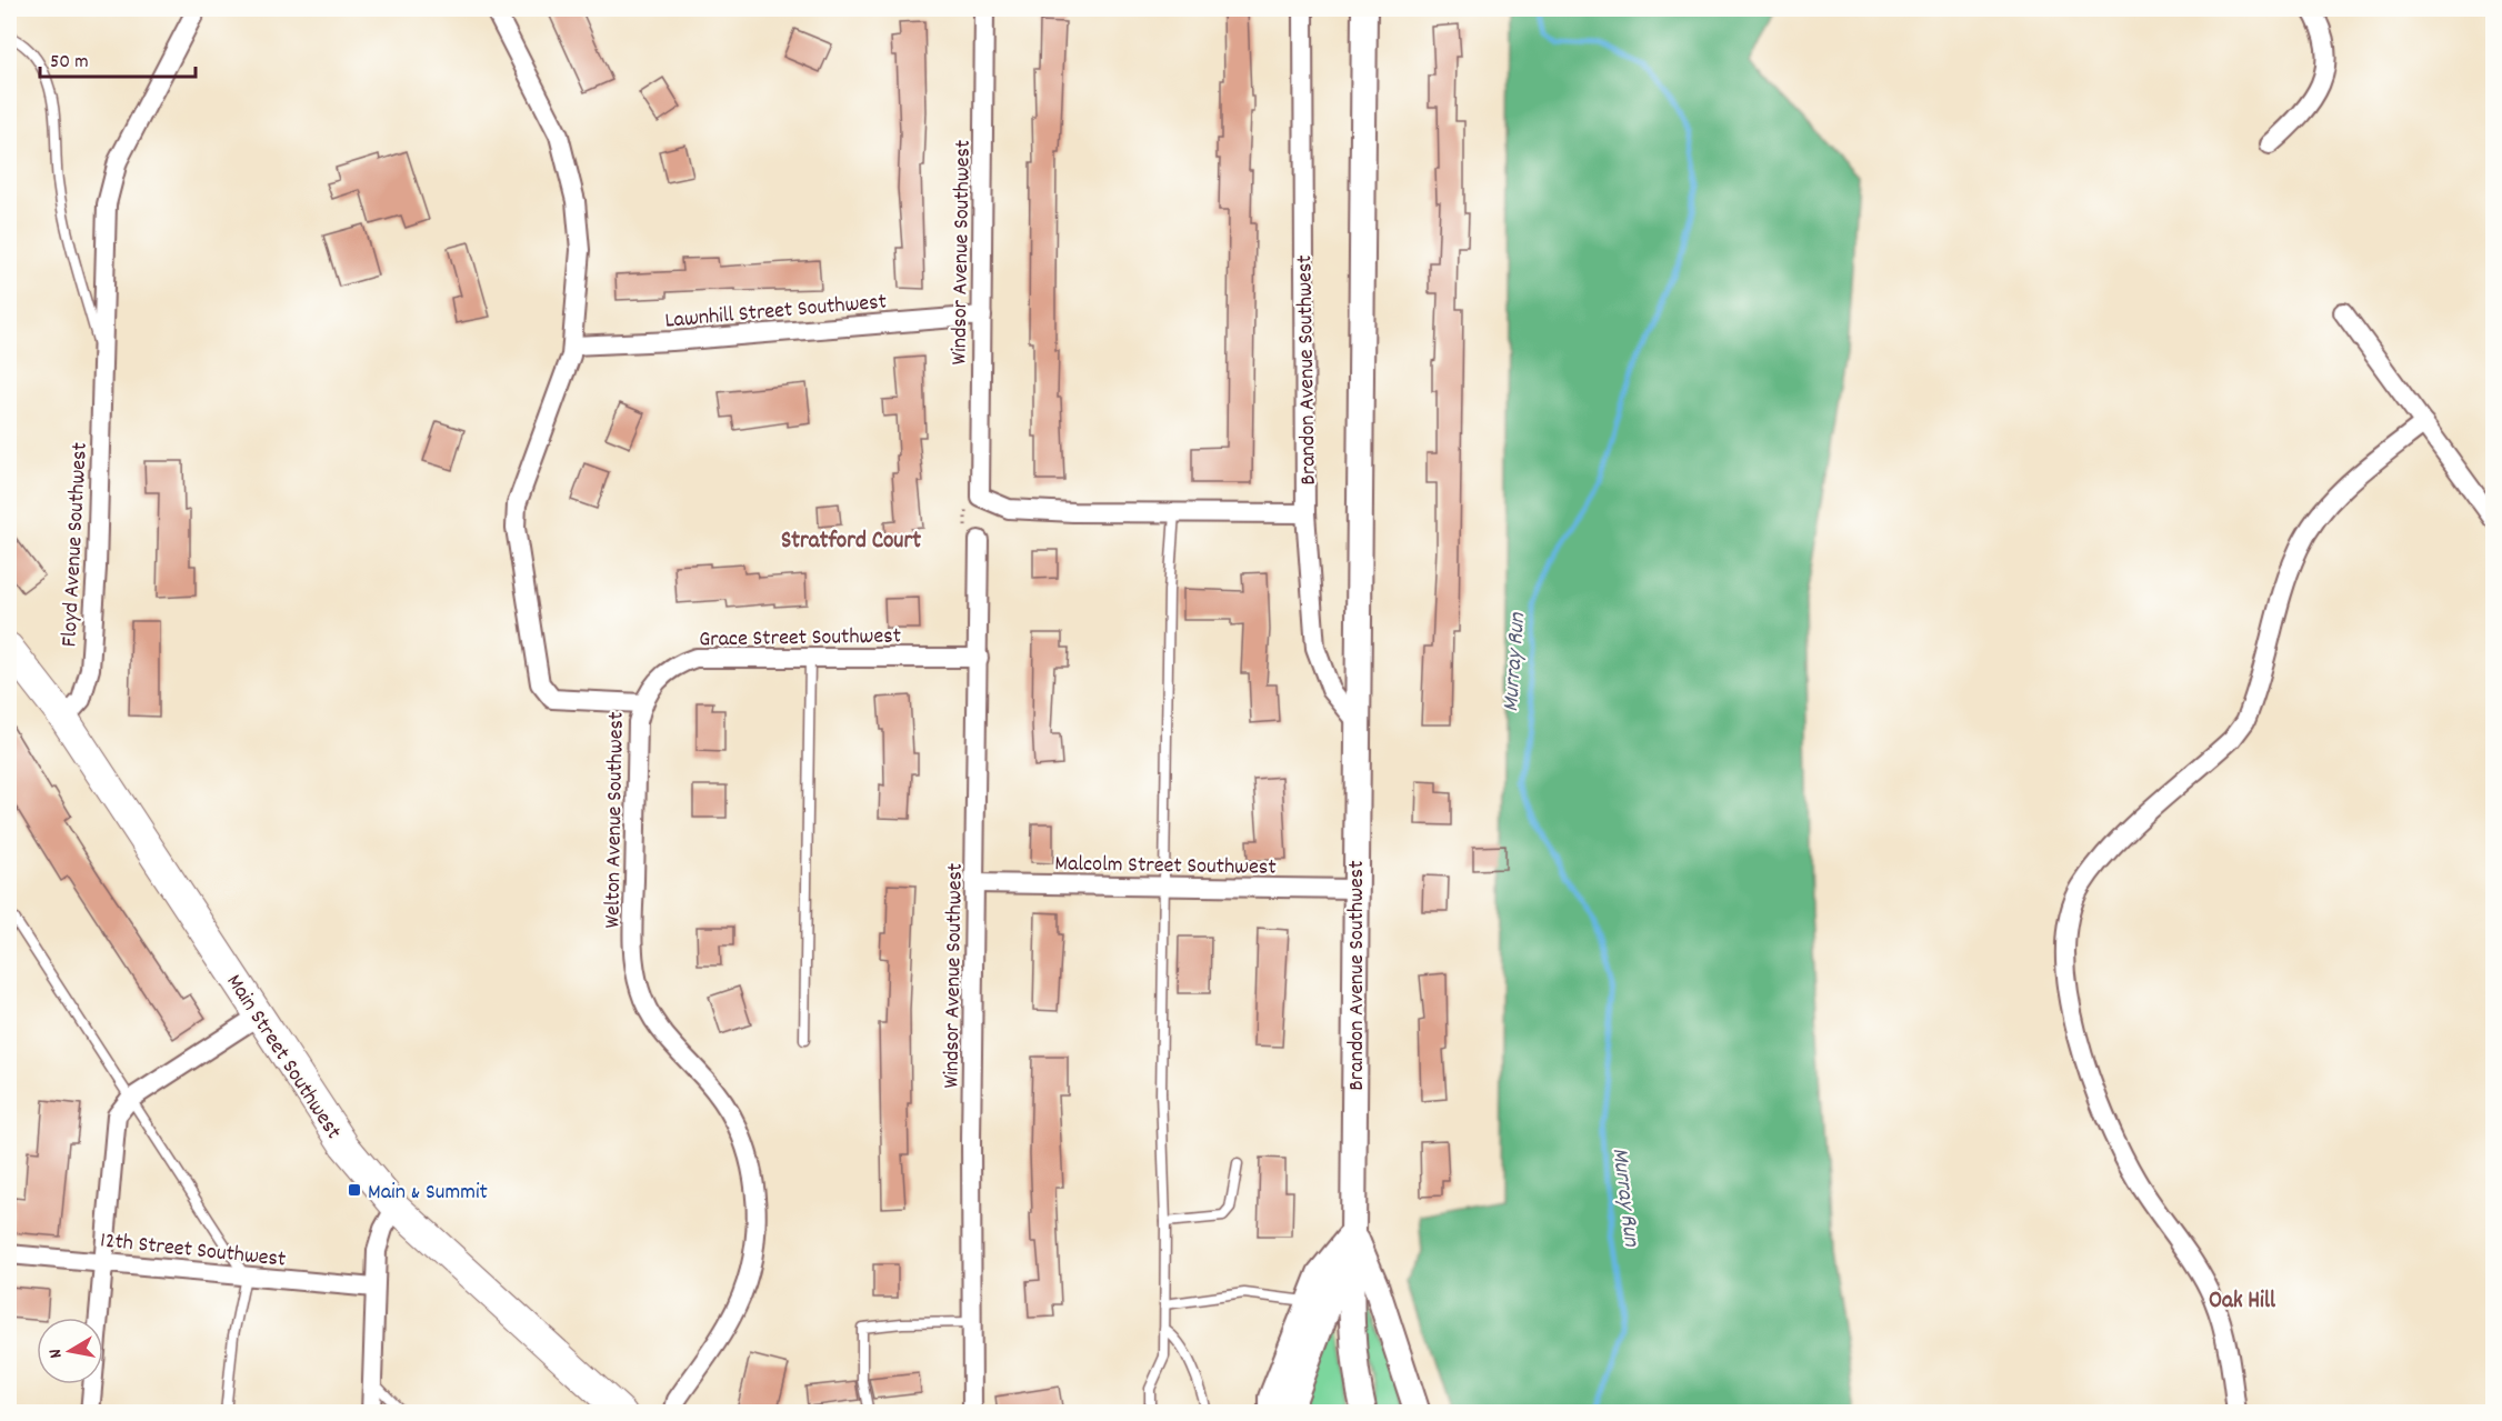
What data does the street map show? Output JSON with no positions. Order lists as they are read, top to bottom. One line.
{"streets":{"main road":["Brandon Avenue Southwest","Main Street Southwest"],"street":["Windsor Avenue Southwest","Lawnhill Street Southwest","Floyd Avenue Southwest","Grace Street Southwest","Welton Avenue Southwest","Malcolm Street Southwest","12th Street Southwest"]},"crossings":[["Windsor Avenue Southwest","Lawnhill Street Southwest"],["Windsor Avenue Southwest","Grace Street Southwest"],["Windsor Avenue Southwest","Malcolm Street Southwest"],["Lawnhill Street Southwest","Welton Avenue Southwest"],["Brandon Avenue Southwest","Malcolm Street Southwest"],["Floyd Avenue Southwest","Main Street Southwest"],["Grace Street Southwest","Welton Avenue Southwest"]],"districts":["Stratford Court","Oak Hill"],"water":["Murray Run"],"places":{"transit":["Main & Summit"]},"scale_bar":"50 m","north":"left"}
